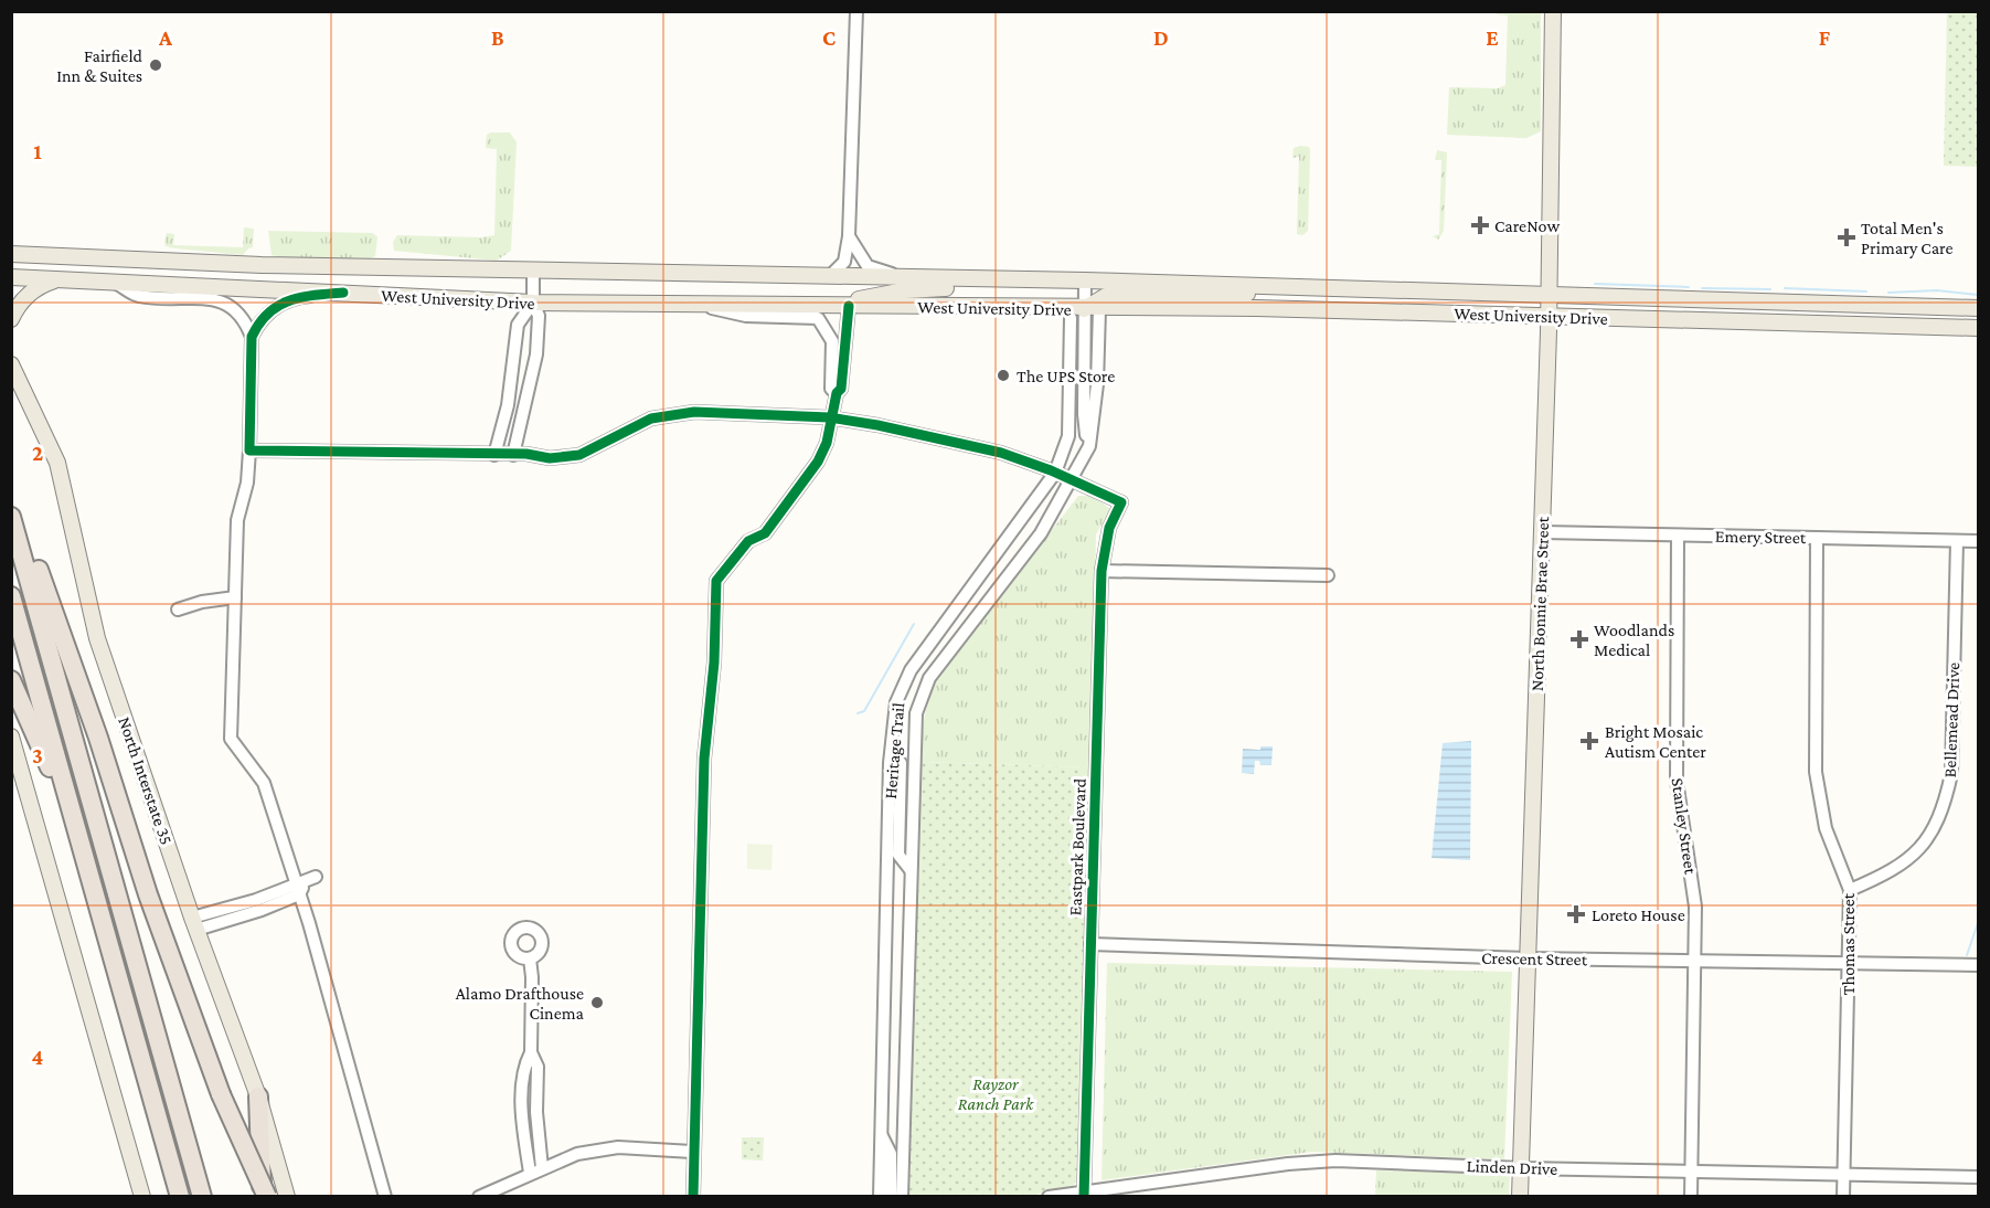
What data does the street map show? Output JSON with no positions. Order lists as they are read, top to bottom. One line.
{"streets":{"main road":["West University Drive","North Bonnie Brae Street","North Interstate 35"],"street":["Emery Street","Bellemead Drive","Heritage Trail","Stanley Street","Eastpark Boulevard","Thomas Street","Crescent Street","Linden Drive"]},"crossings":[["West University Drive","North Bonnie Brae Street"],["West University Drive","Heritage Trail"],["Emery Street","North Bonnie Brae Street"],["Emery Street","Bellemead Drive"],["Emery Street","Stanley Street"],["Emery Street","Thomas Street"],["North Bonnie Brae Street","Crescent Street"],["North Bonnie Brae Street","Linden Drive"],["Bellemead Drive","Thomas Street"],["Heritage Trail","Eastpark Boulevard"],["Stanley Street","Crescent Street"],["Stanley Street","Linden Drive"],["Eastpark Boulevard","Crescent Street"],["Eastpark Boulevard","Linden Drive"],["Thomas Street","Crescent Street"],["Thomas Street","Linden Drive"]],"parks":["Rayzor Ranch Park"],"places":{"other":["Fairfield Inn & Suites","The UPS Store","Alamo Drafthouse Cinema"],"health":["CareNow","Total Men's Primary Care","Woodlands Medical","Bright Mosaic Autism Center","Loreto House"]},"grid":{"columns":["A","B","C","D","E","F"],"rows":["1","2","3","4"]}}
